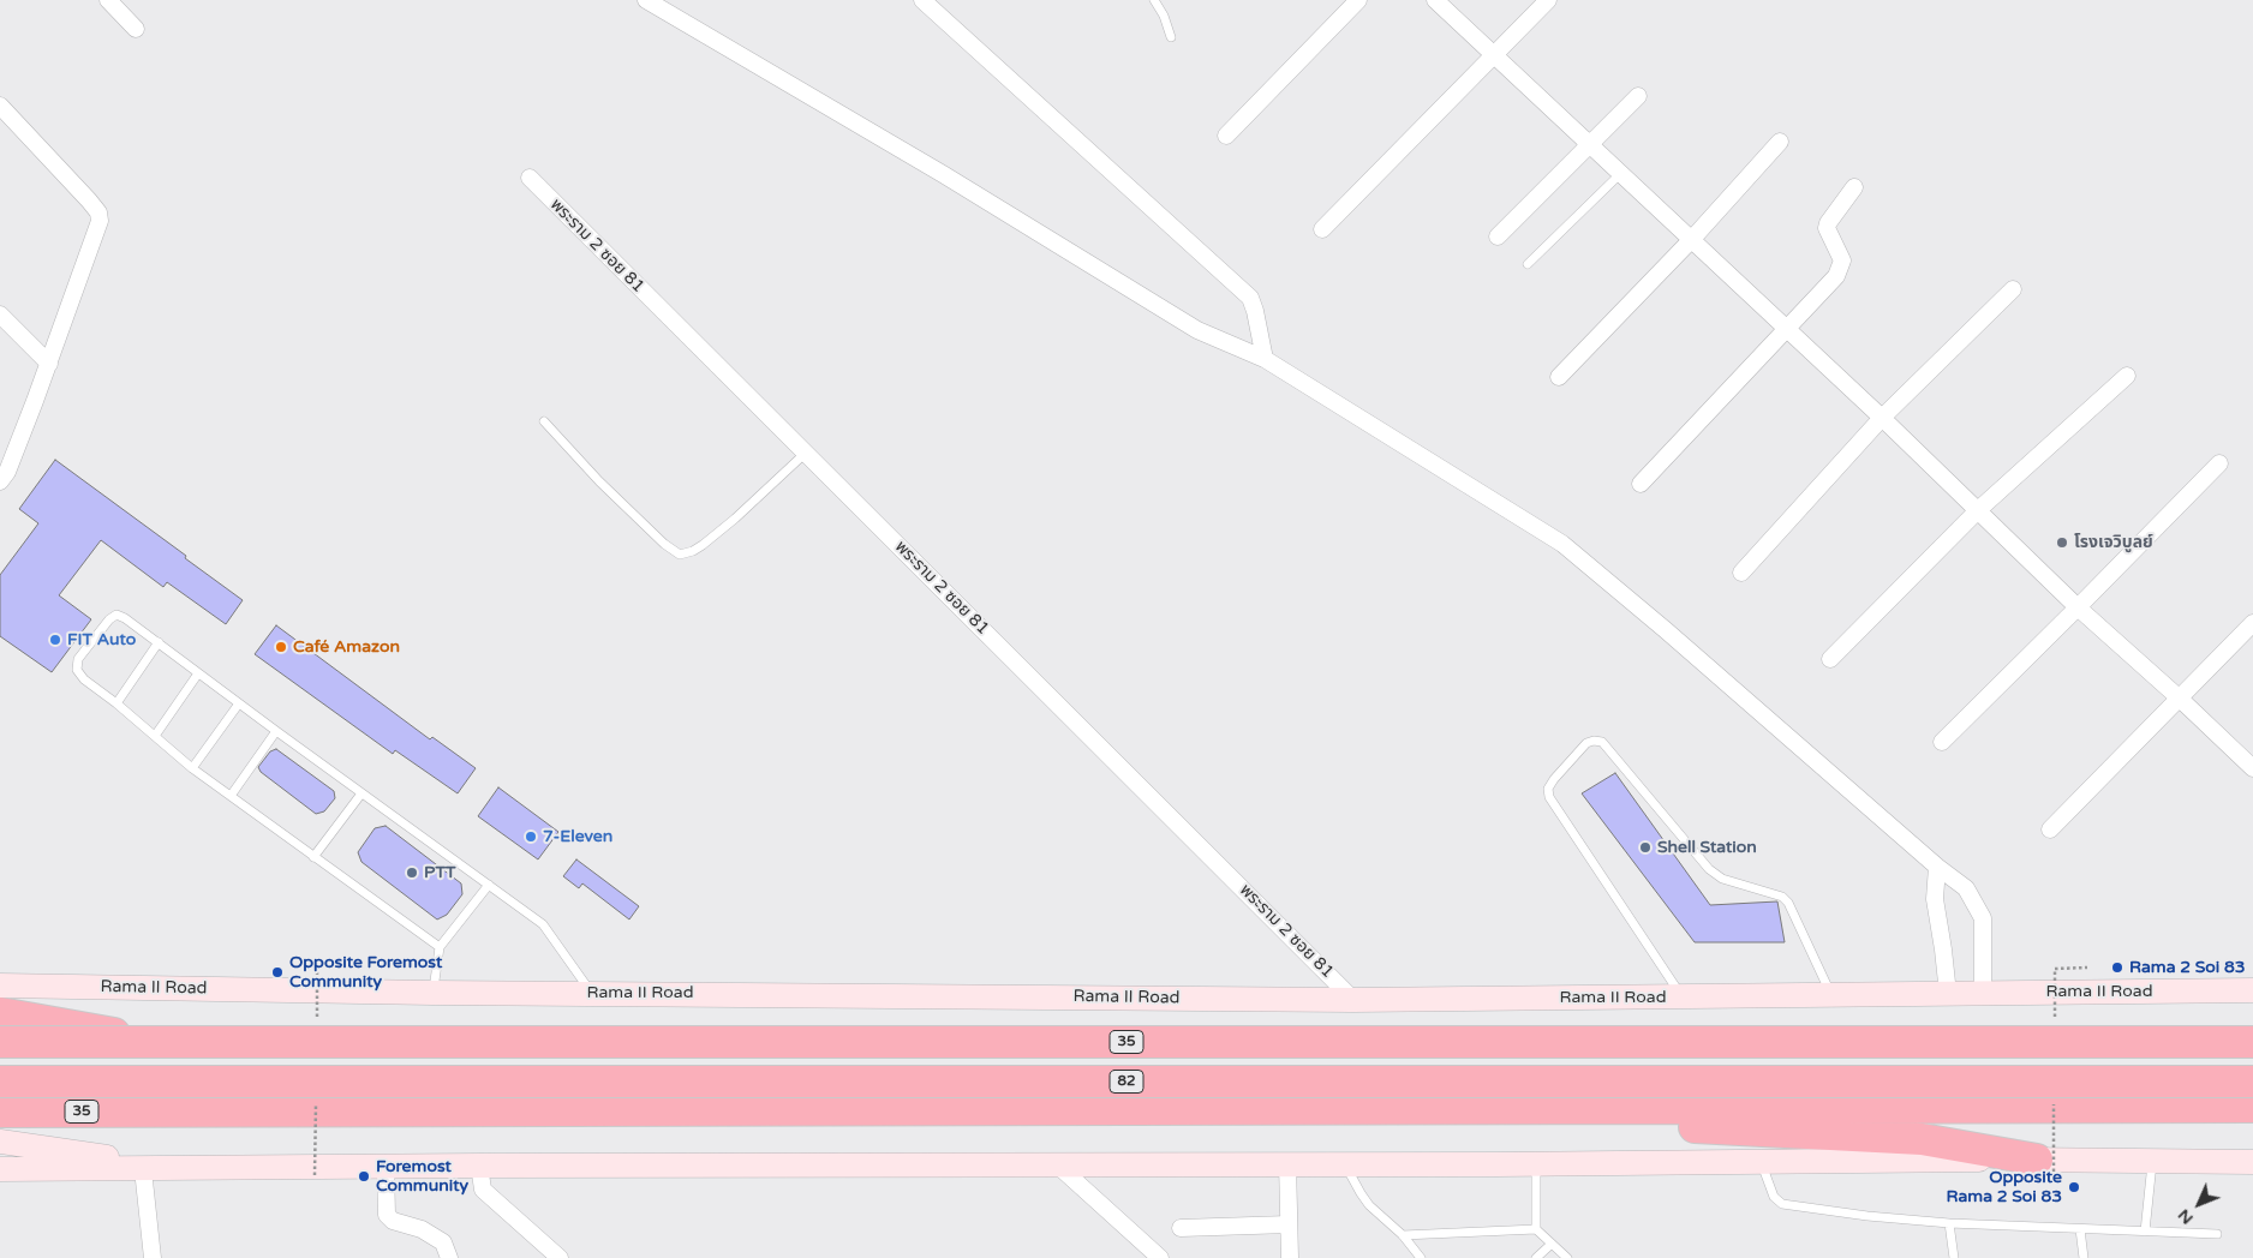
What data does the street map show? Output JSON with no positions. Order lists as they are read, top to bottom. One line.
{"streets":{"highway":["35","82"],"main road":["Rama II Road"],"street":["พระราม 2 ซอย 81"]},"crossings":[["พระราม 2 ซอย 81","Rama II Road"]],"places":["โรงเจวิบูลย์","FIT Auto","Café Amazon","7-Eleven","Shell Station","PTT","Rama 2 Soi 83","Opposite Foremost Community","Foremost Community","Opposite Rama 2 Soi 83"],"north":"bottom left"}
